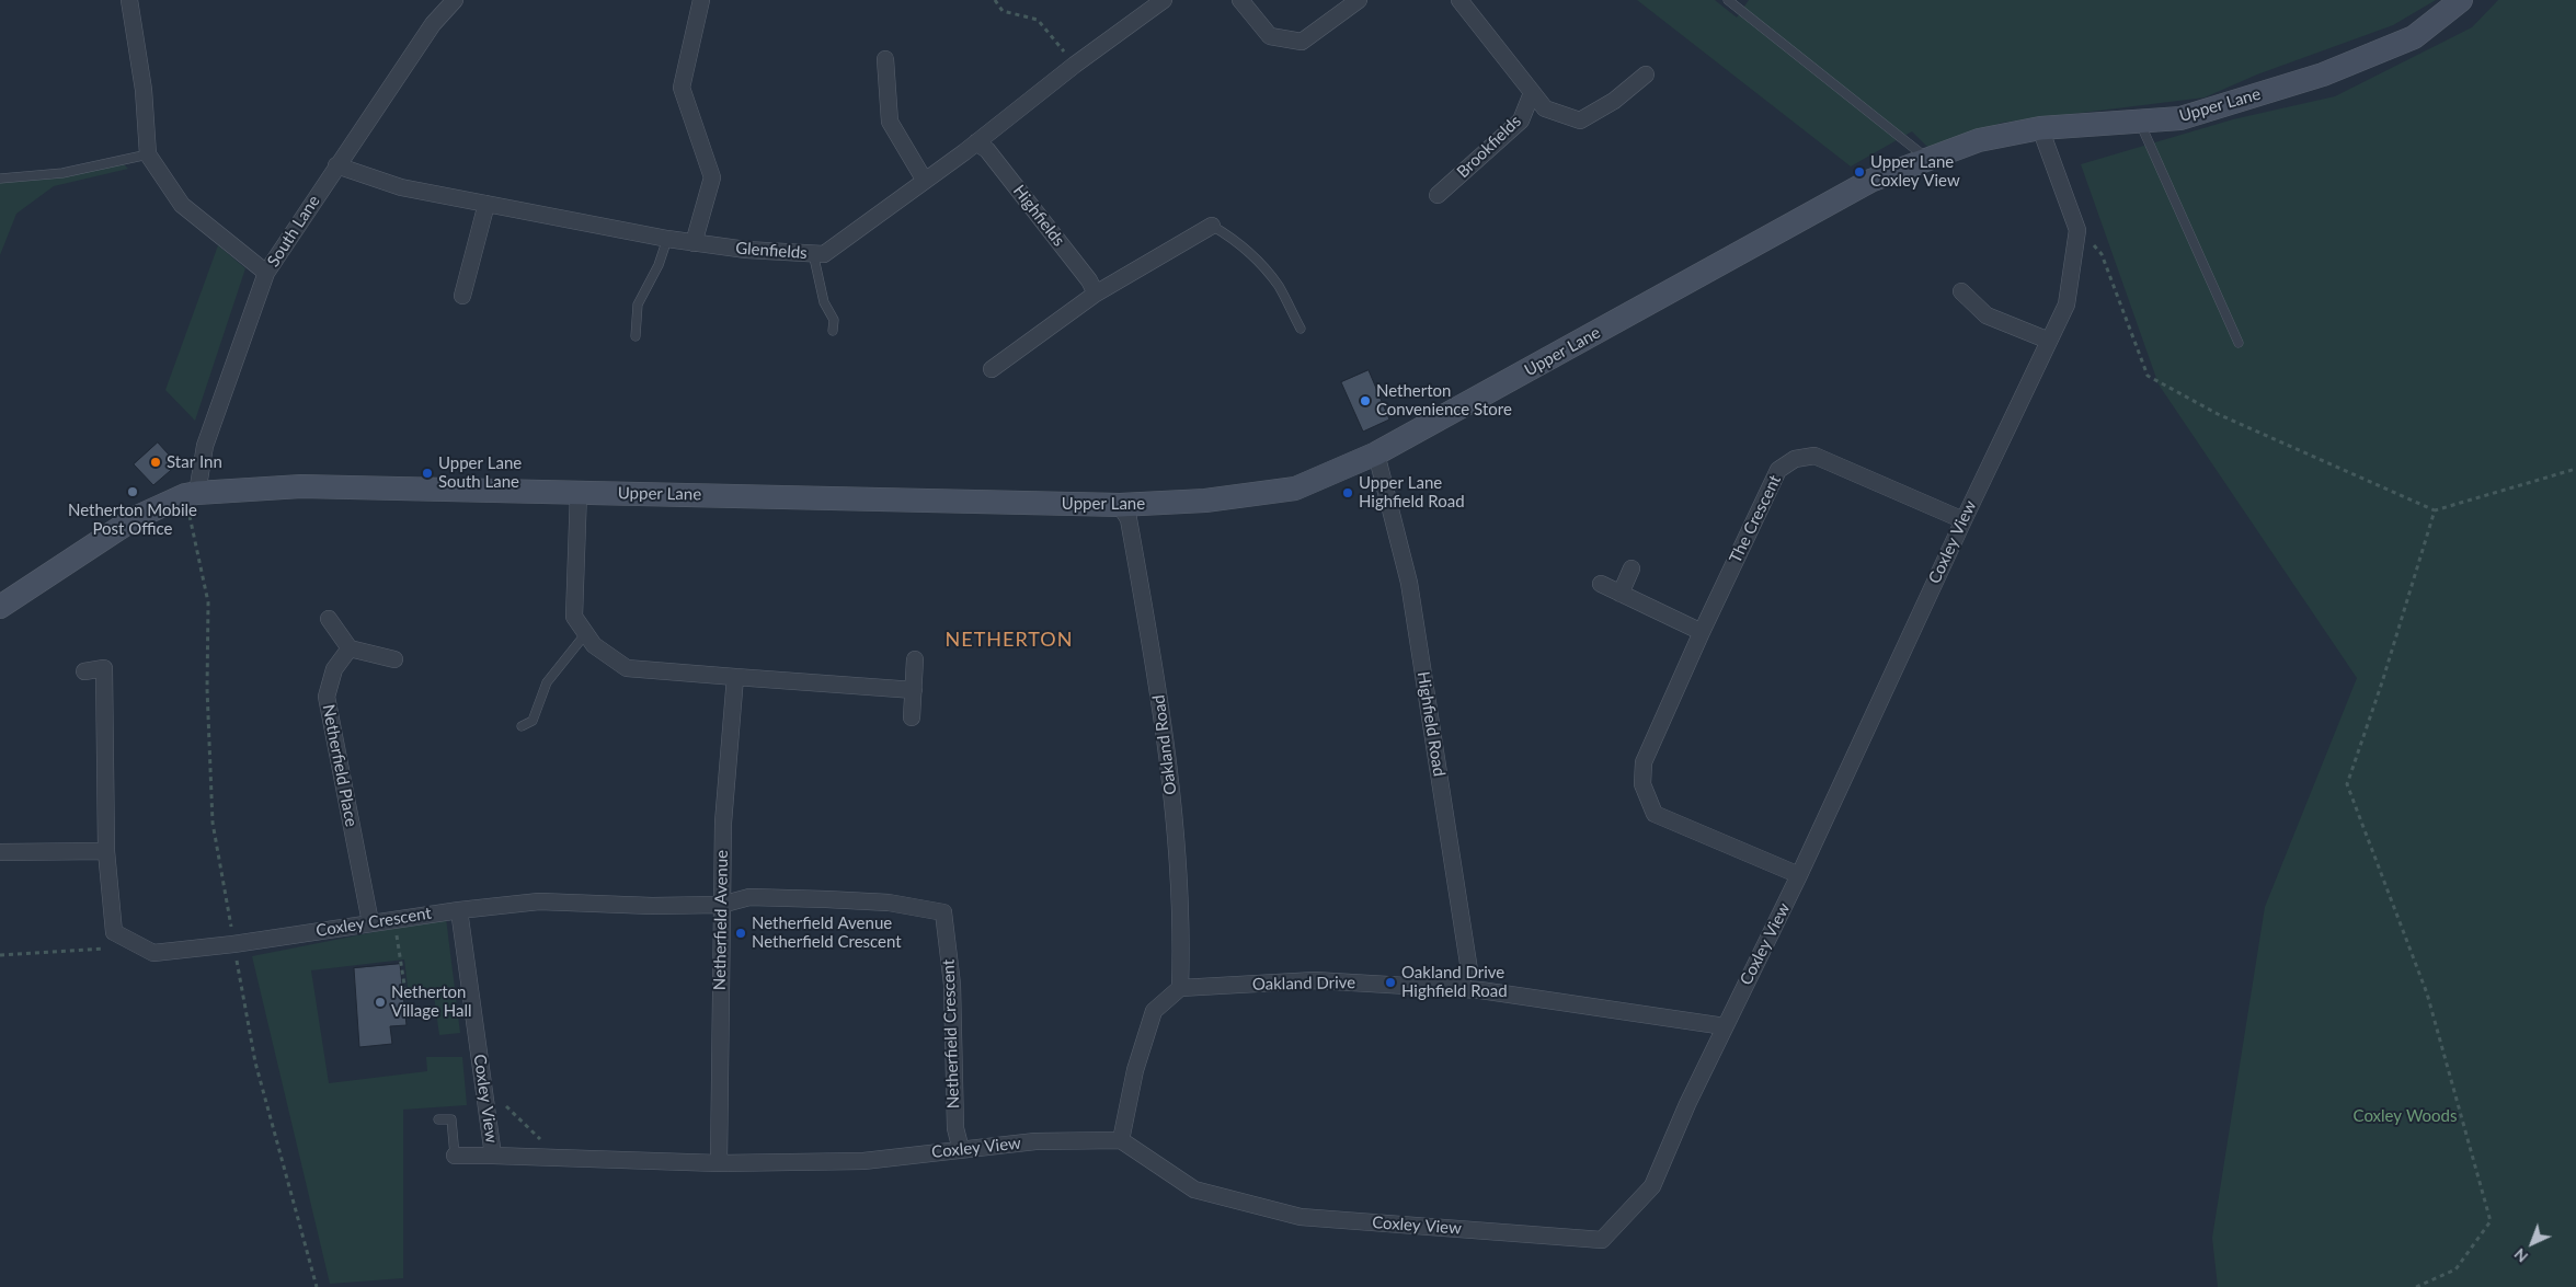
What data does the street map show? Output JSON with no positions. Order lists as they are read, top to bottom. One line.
{"streets":{"main road":["Upper Lane"],"street":["Brookfields","Highfields","South Lane","Glenfields","The Crescent","Coxley View","Highfield Road","Oakland Road","Netherfield Place","Netherfield Avenue","Coxley Crescent","Oakland Drive","Netherfield Crescent"]},"crossings":[["Upper Lane","South Lane"],["Upper Lane","Coxley View"],["Upper Lane","Highfield Road"],["Upper Lane","Oakland Road"],["Highfields","Glenfields"],["South Lane","Glenfields"],["The Crescent","Coxley View"],["Coxley View","Netherfield Avenue"],["Coxley View","Coxley Crescent"],["Coxley View","Oakland Drive"],["Coxley View","Netherfield Crescent"],["Highfield Road","Oakland Drive"],["Oakland Road","Oakland Drive"],["Netherfield Place","Coxley Crescent"],["Netherfield Avenue","Coxley Crescent"],["Netherfield Avenue","Netherfield Crescent"],["Coxley Crescent","Netherfield Crescent"]],"districts":["NETHERTON"],"parks":["Coxley Woods"],"places":["Upper Lane Coxley View","Netherton Convenience Store","Star Inn","Upper Lane South Lane","Netherton Mobile Post Office","Upper Lane Highfield Road","Netherfield Avenue Netherfield Crescent","Oakland Drive Highfield Road","Netherton Village Hall"],"north":"bottom left"}
